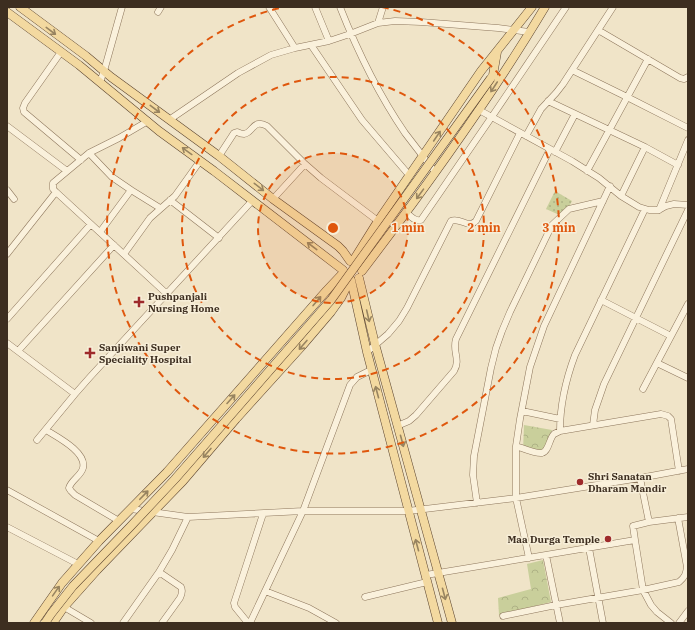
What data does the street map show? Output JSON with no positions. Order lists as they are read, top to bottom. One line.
{"places":{"health":["Pushpanjali Nursing Home","Sanjiwani Super Speciality Hospital"],"other":["Shri Sanatan Dharam Mandir","Maa Durga Temple"]},"rings":["1 min","2 min","3 min"]}
